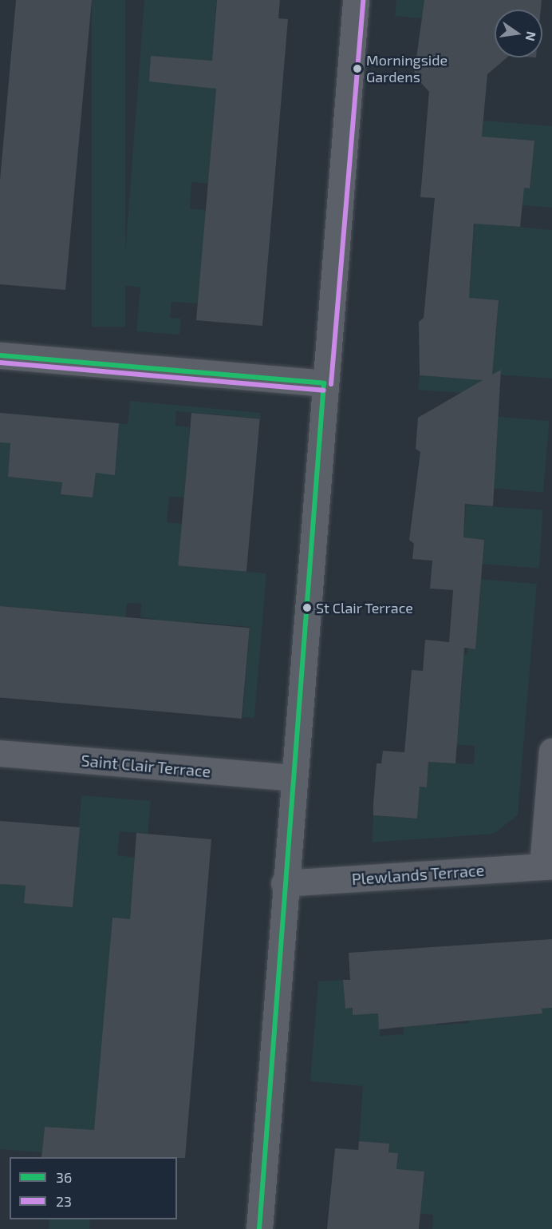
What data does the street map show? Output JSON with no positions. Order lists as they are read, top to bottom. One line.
{"streets":{"street":["Saint Clair Terrace","Plewlands Terrace"]},"places":["Morningside Gardens","St Clair Terrace"],"lines":["transit line 23","transit line 36"],"legend":["36","23"],"north":"right"}
